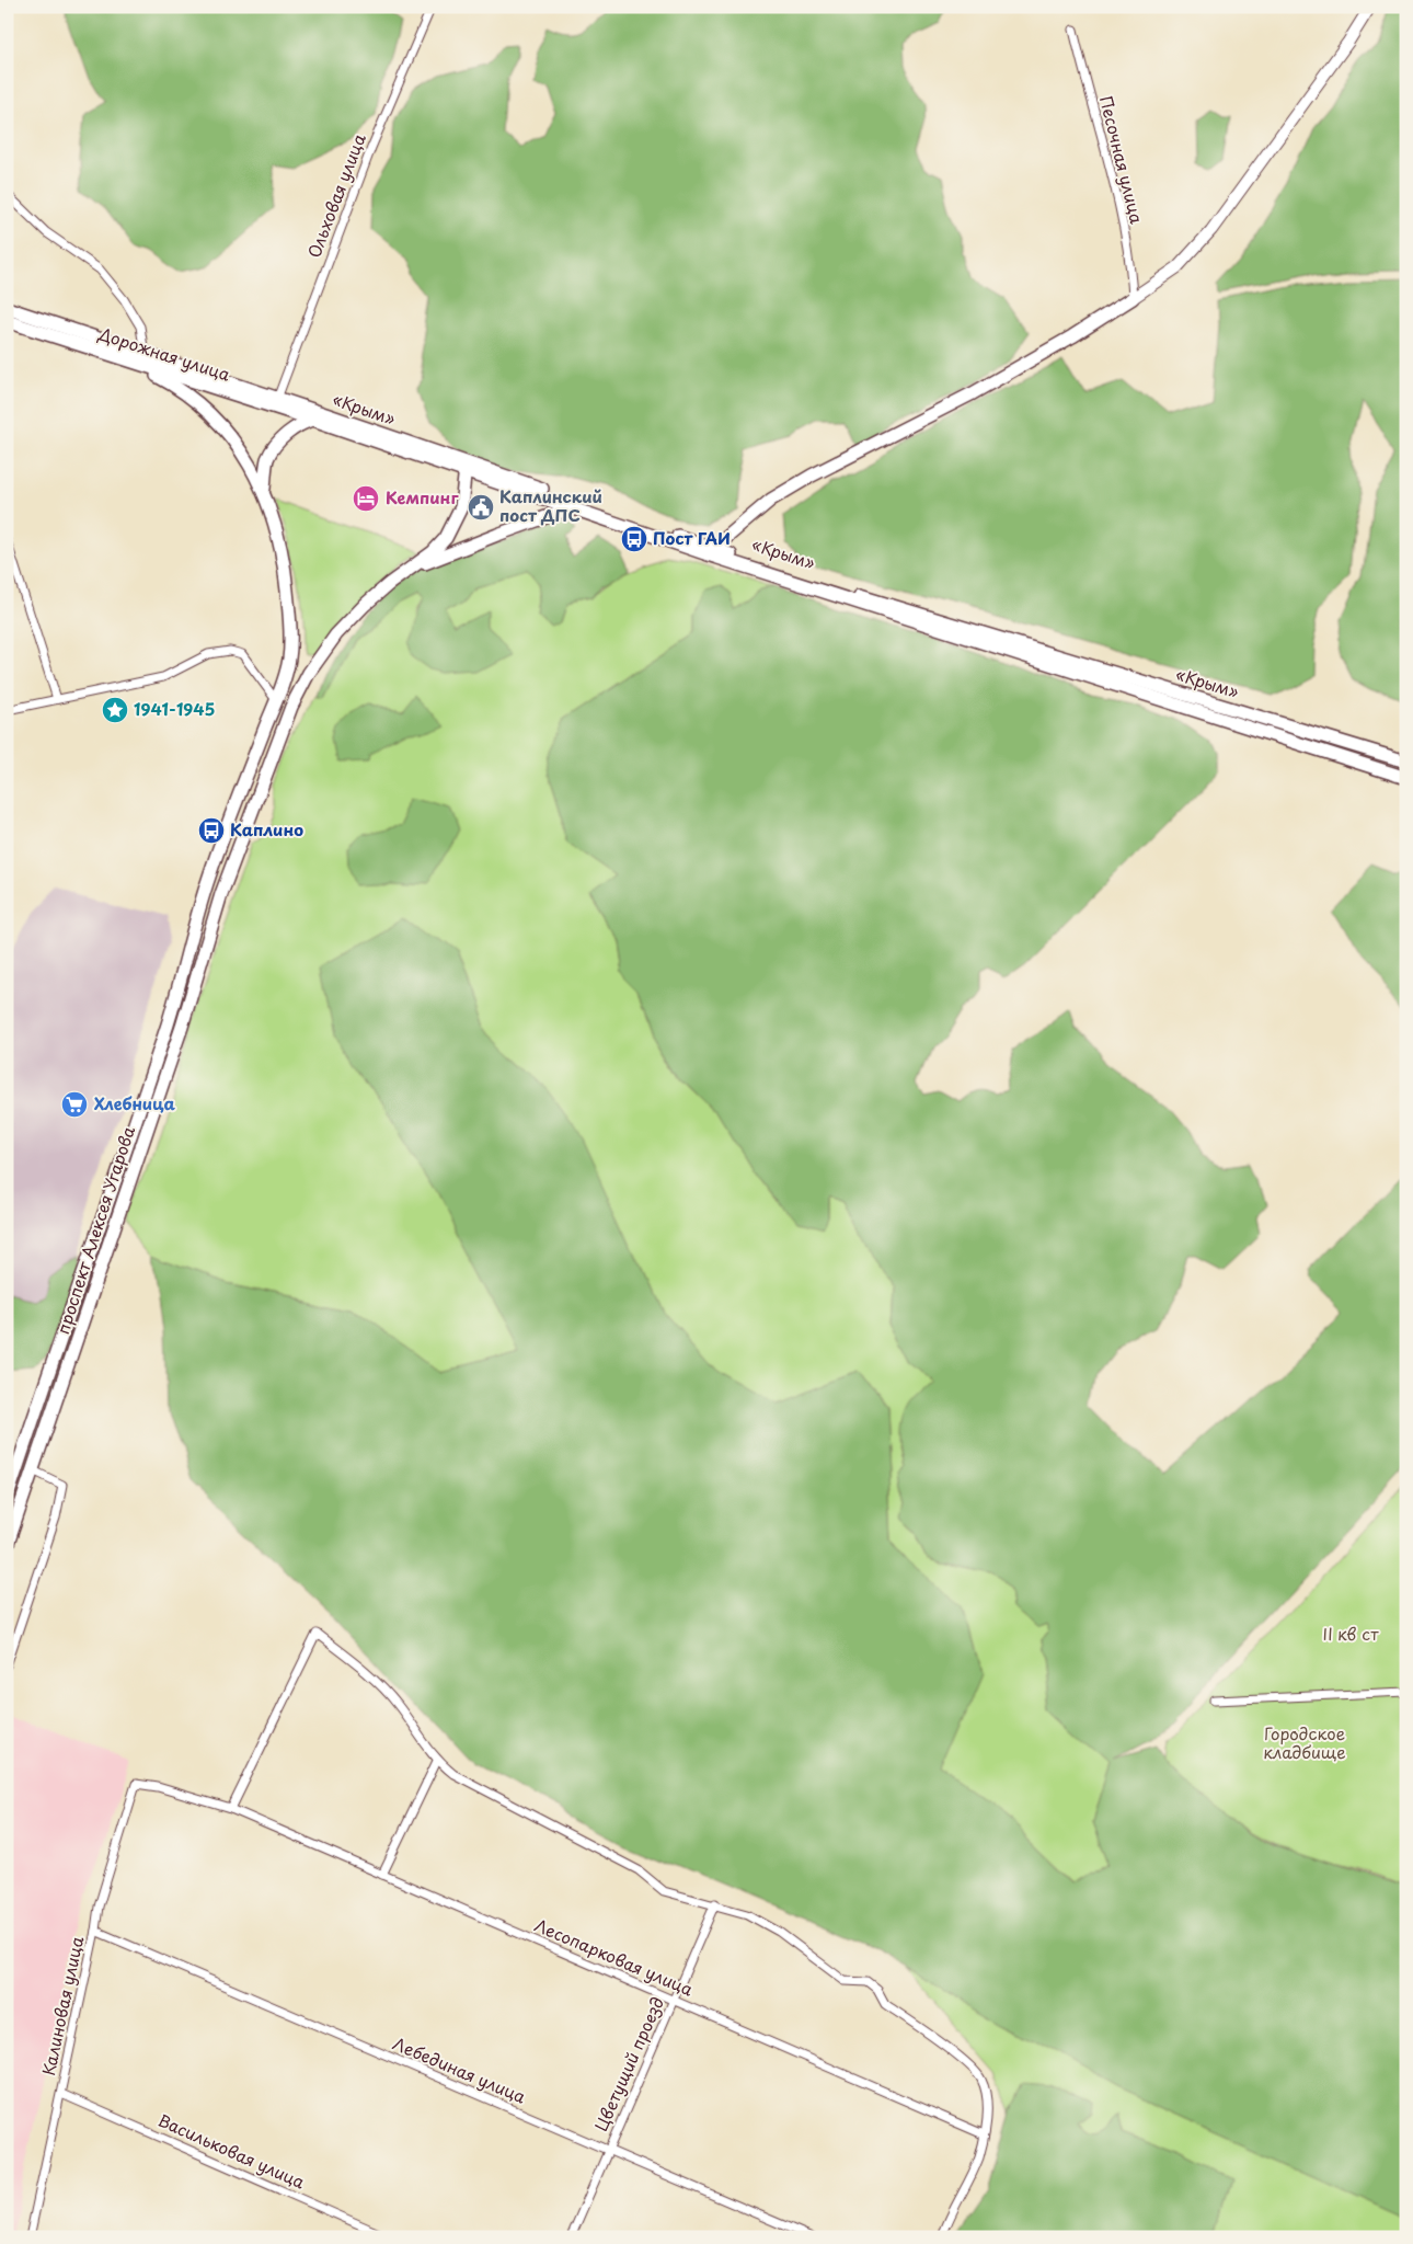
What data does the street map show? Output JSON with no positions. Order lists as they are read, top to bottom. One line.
{"streets":{"main road":["Дорожная улица","«Крым»","проспект Алексея Угарова"],"street":["Песочная улица","Ольховая улица","Лесопарковая улица","Калиновая улица","Цветущий проезд","Лебединая улица","Васильковая улица"]},"crossings":[["Ольховая улица","«Крым»"],["Дорожная улица","«Крым»"],["Дорожная улица","проспект Алексея Угарова"],["«Крым»","проспект Алексея Угарова"],["Лесопарковая улица","Калиновая улица"],["Лесопарковая улица","Цветущий проезд"],["Калиновая улица","Лебединая улица"],["Калиновая улица","Васильковая улица"],["Цветущий проезд","Лебединая улица"]],"parks":["II кв ст","Городское кладбище"],"places":{"hotel":["Кемпинг"],"public building":["Каплинский пост ДПС"],"bus stop":["Пост ГАИ","Каплино"],"place":["1941-1945"],"supermarket":["Хлебница"]}}
